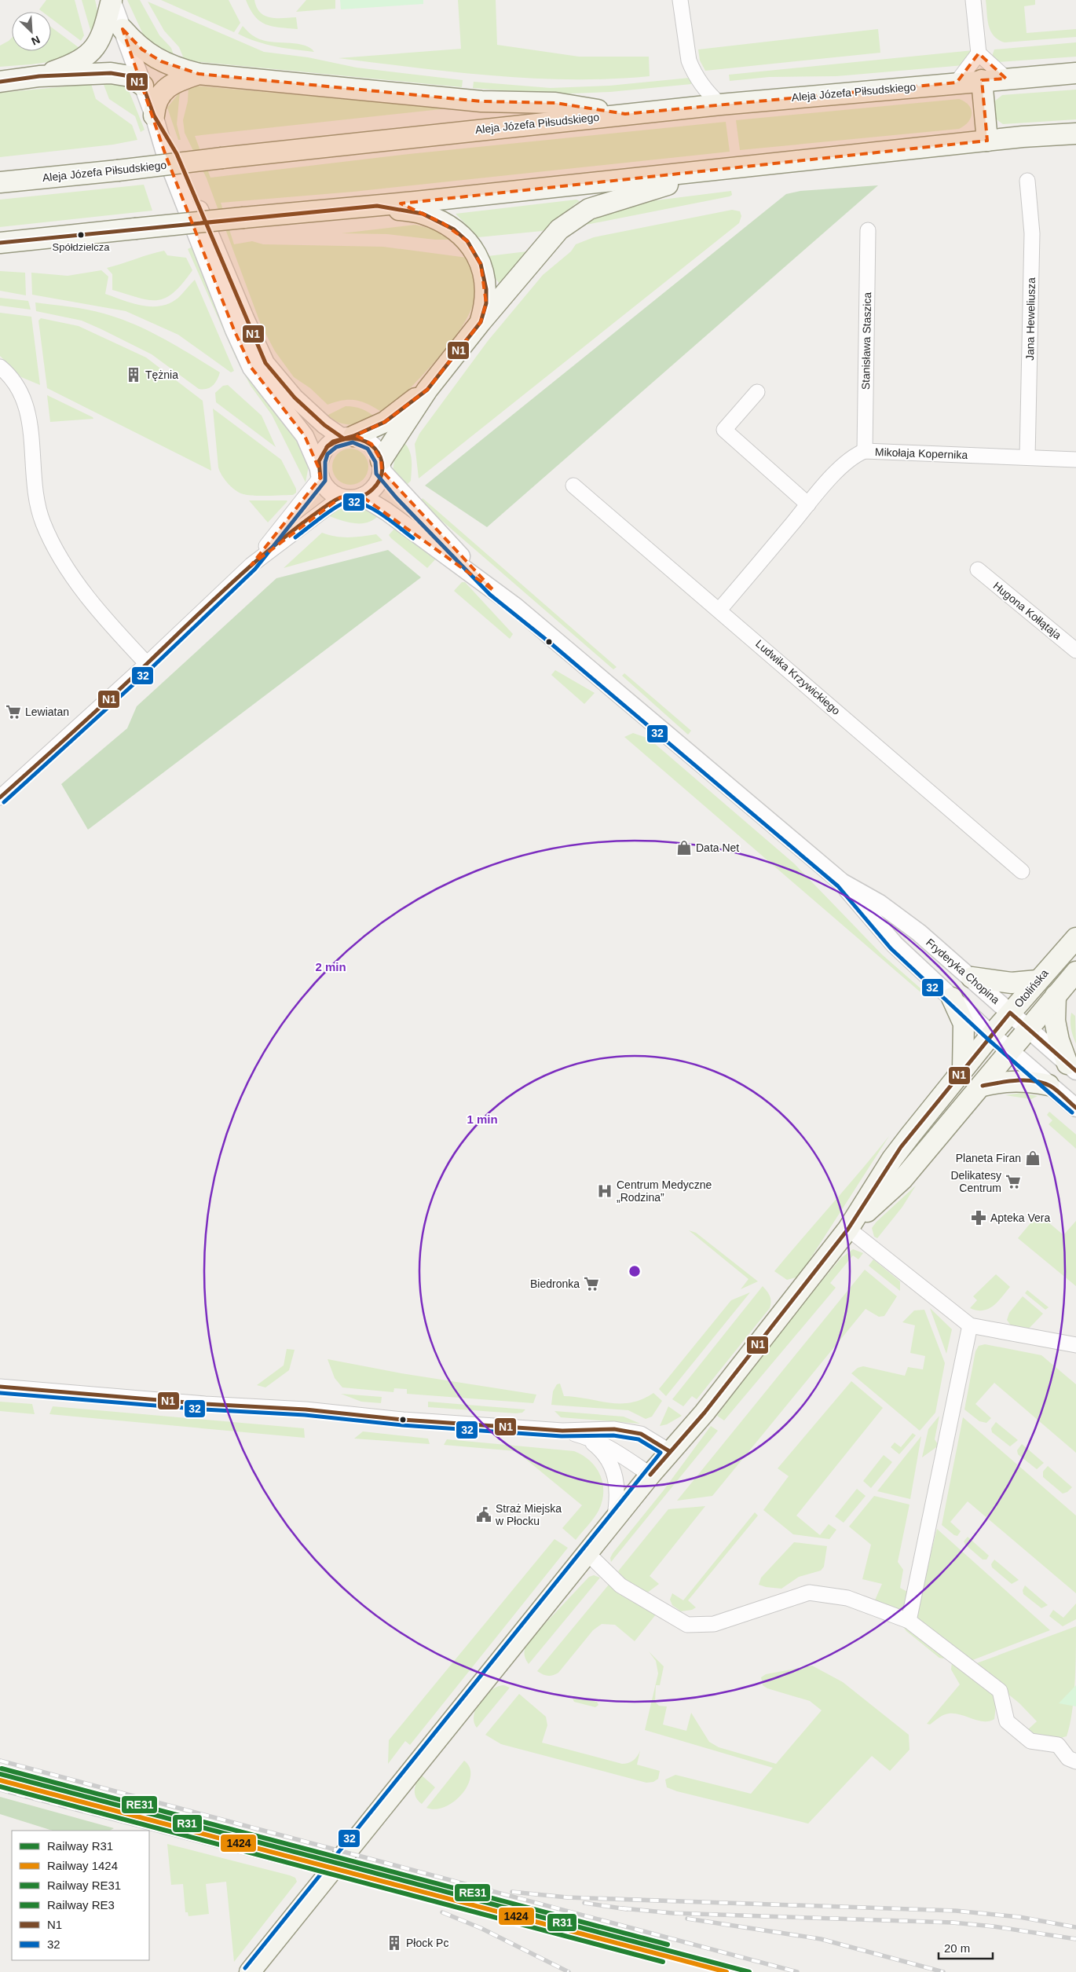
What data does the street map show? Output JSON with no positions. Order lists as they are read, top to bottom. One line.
{"streets":{"main road":["Aleja Józefa Piłsudskiego","Otolińska"],"street":["Jana Heweliusza","Stanisława Staszica","Mikołaja Kopernika","Hugona Kołłątaja","Ludwika Krzywickiego","Fryderyka Chopina"]},"crossings":[["Jana Heweliusza","Mikołaja Kopernika"],["Stanisława Staszica","Mikołaja Kopernika"],["Mikołaja Kopernika","Ludwika Krzywickiego"],["Fryderyka Chopina","Otolińska"]],"places":{"other":["Spółdzielcza"],"building":["Tężnia","Płock Pc"],"supermarket":["Lewiatan","Delikatesy Centrum","Biedronka"],"shop":["Data Net","Planeta Firan"],"hospital":["Centrum Medyczne „Rodzina”"],"pharmacy":["Apteka Vera"],"public building":["Straż Miejska w Płocku"]},"lines":["transit line N1","transit line 32","rail line RE31","rail line R31","rail line 1424","rail line RE3"],"legend":["Railway R31","Railway 1424","Railway RE31","Railway RE3","N1","32"],"scale_bar":"20 m","north":"bottom right","rings":["2 min","1 min"]}
